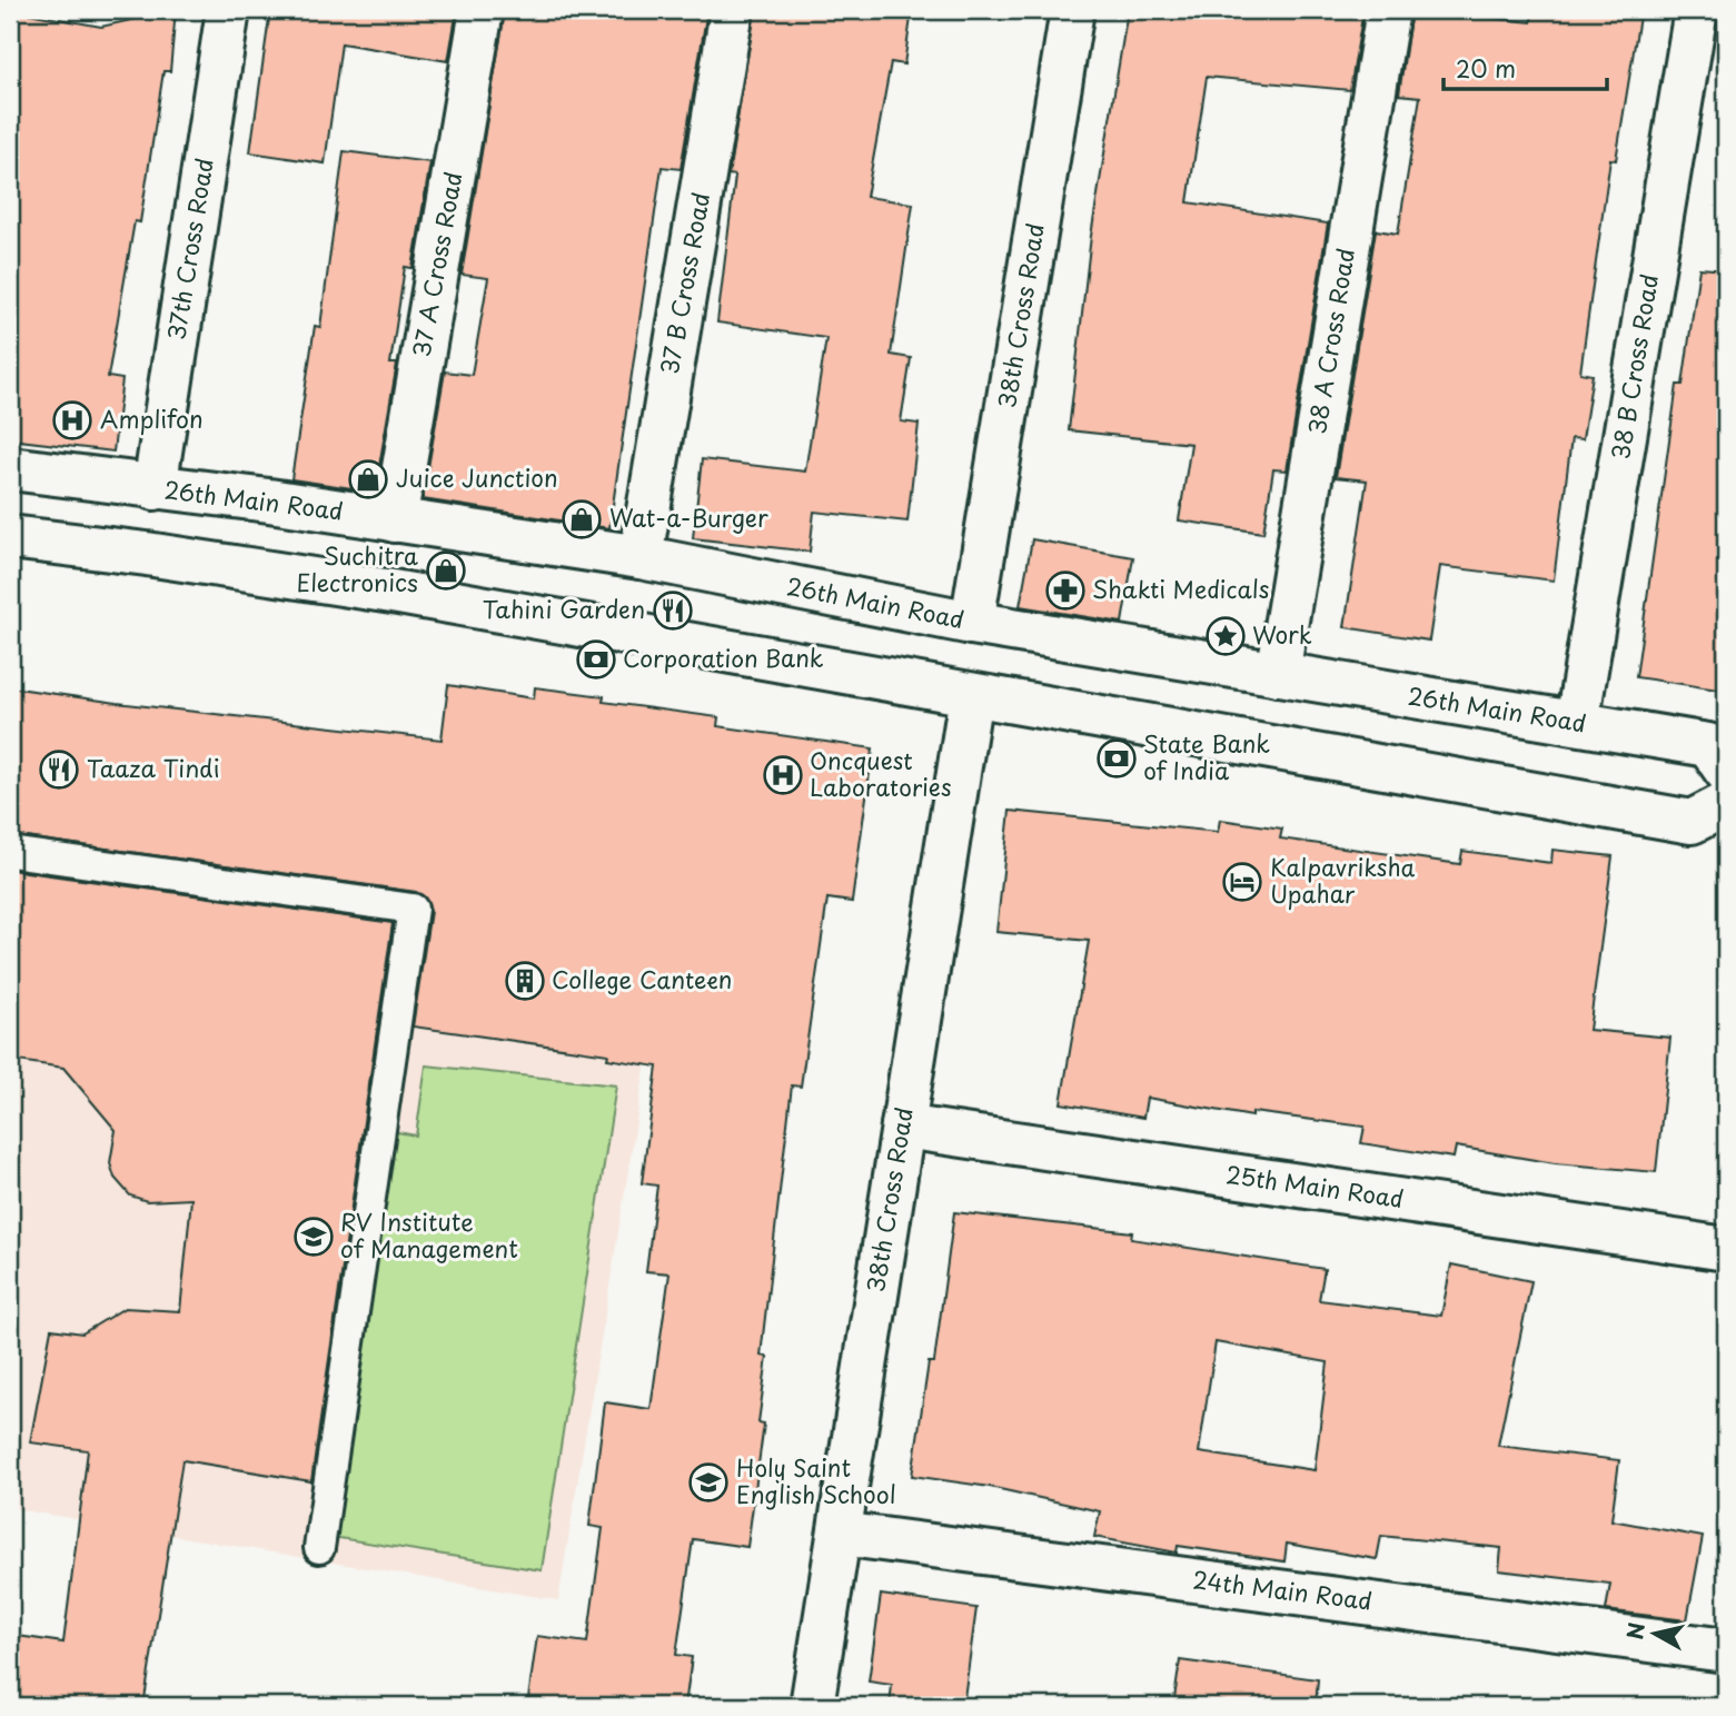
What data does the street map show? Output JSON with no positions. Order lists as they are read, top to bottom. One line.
{"streets":{"street":["37th Cross Road","37 A Cross Road","37 B Cross Road","38th Cross Road","38 A Cross Road","38 B Cross Road","26th Main Road","25th Main Road","24th Main Road"]},"crossings":[["37th Cross Road","26th Main Road"],["37 A Cross Road","26th Main Road"],["37 B Cross Road","26th Main Road"],["38th Cross Road","26th Main Road"],["38th Cross Road","25th Main Road"],["38th Cross Road","24th Main Road"],["38 A Cross Road","26th Main Road"],["38 B Cross Road","26th Main Road"]],"places":{"hospital":["Amplifon","Oncquest Laboratories"],"shop":["Juice Junction","Wat-a-Burger","Suchitra Electronics"],"pharmacy":["Shakti Medicals"],"restaurant":["Tahini Garden","Taaza Tindi"],"place":["Work"],"bank":["Corporation Bank","State Bank of India"],"hotel":["Kalpavriksha Upahar"],"building":["College Canteen"],"school or university":["RV Institute of Management","Holy Saint English School"]},"scale_bar":"20 m","north":"left"}
